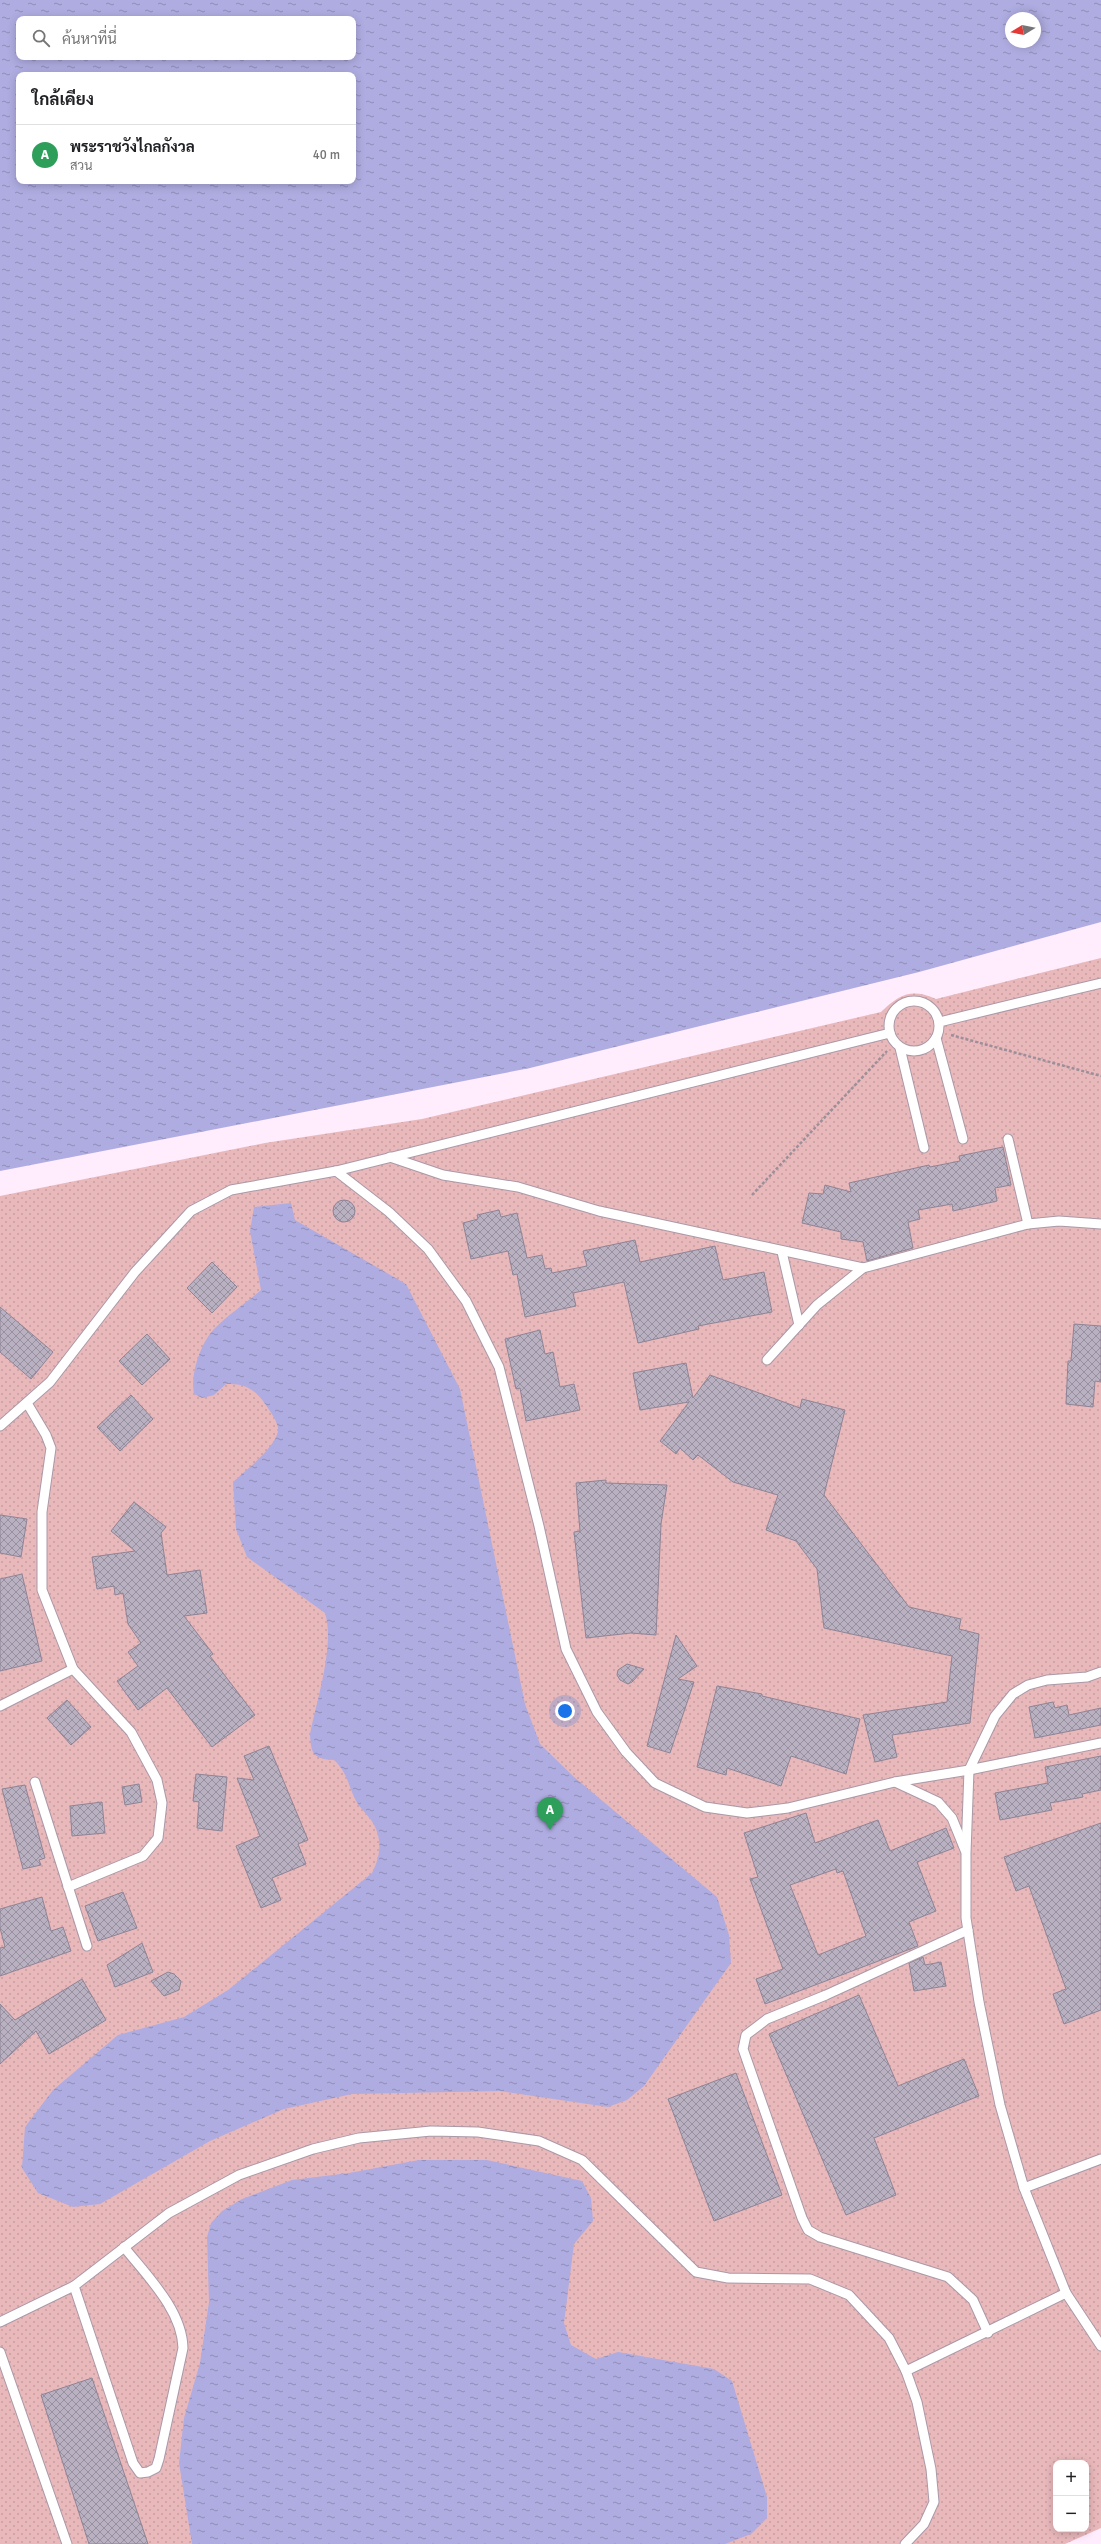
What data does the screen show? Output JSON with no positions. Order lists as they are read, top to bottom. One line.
{"north":"left","page":{"search":"ค้นหาที่นี่","heading":"ใกล้เคียง","list":[{"mark":"A","name":"พระราชวังไกลกังวล","note":"สวน","value":"40 m"}],"pins":"A","map_buttons":["+","−"]}}
